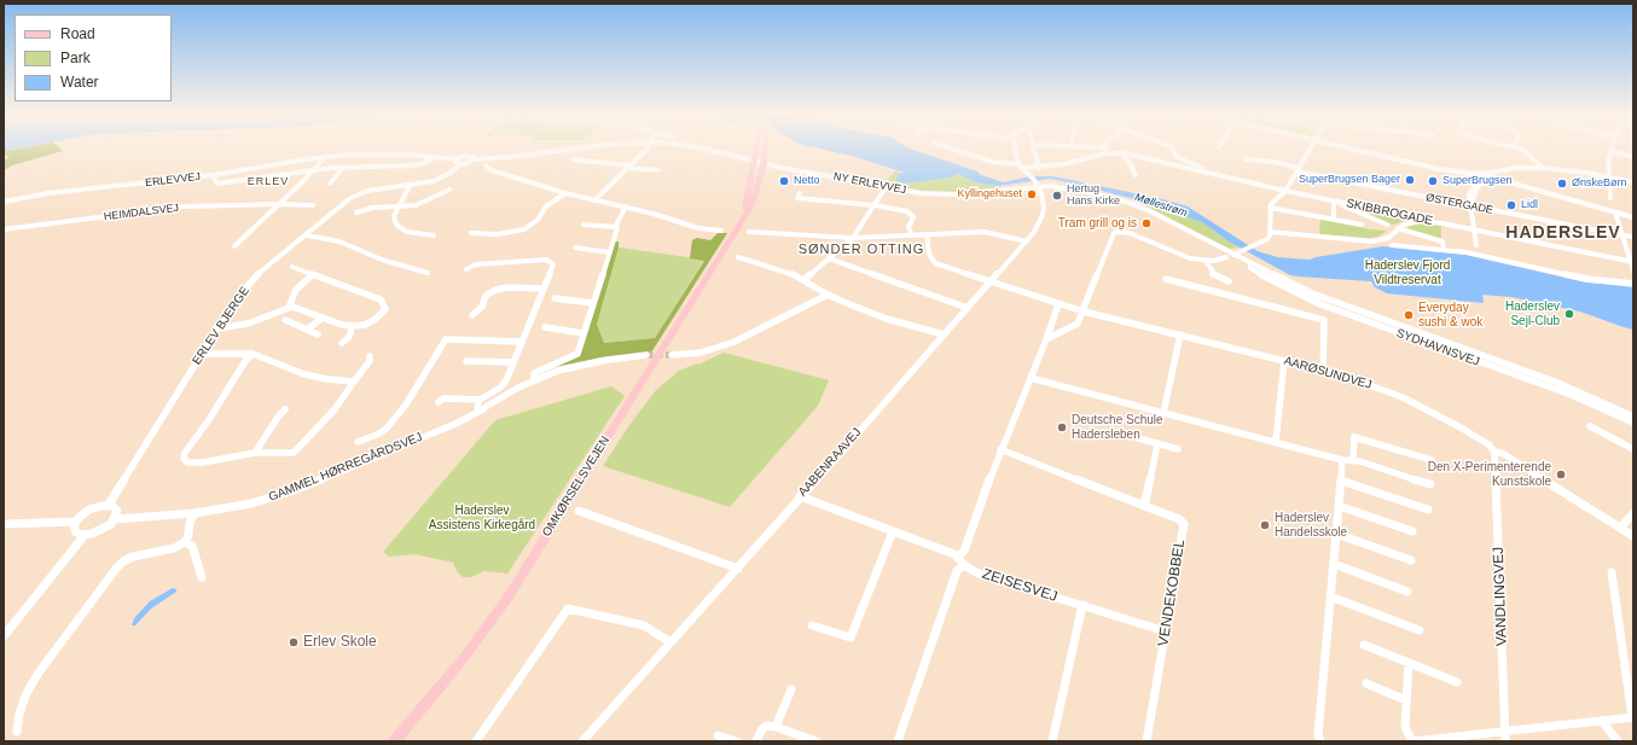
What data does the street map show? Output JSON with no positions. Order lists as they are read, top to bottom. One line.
{"streets":{"main road":["OMKØRSELSVEJEN"],"street":["ERLEVVEJ","NY ERLEVVEJ","ØSTERGADE","HEIMDALSVEJ","SKIBBROGADE","ERLEV BJERGE","SYDHAVNSVEJ","AARØSUNDVEJ","AABENRAAVEJ","GAMMEL HØRREGÅRDSVEJ","ZEISESVEJ","VENDEKOBBEL","VANDLINGVEJ"]},"crossings":[["ERLEVVEJ","NY ERLEVVEJ"],["ERLEVVEJ","ERLEV BJERGE"],["NY ERLEVVEJ","ERLEV BJERGE"],["NY ERLEVVEJ","SYDHAVNSVEJ"],["NY ERLEVVEJ","AABENRAAVEJ"],["NY ERLEVVEJ","OMKØRSELSVEJEN"],["SYDHAVNSVEJ","AABENRAAVEJ"],["AARØSUNDVEJ","AABENRAAVEJ"],["AARØSUNDVEJ","VANDLINGVEJ"],["AABENRAAVEJ","ZEISESVEJ"],["ZEISESVEJ","VENDEKOBBEL"]],"districts":["ERLEV","HADERSLEV","SØNDER OTTING"],"water":["Møllestrøm"],"parks":["Haderslev Fjord Vildtreservat","Haderslev Assistens Kirkegård"],"places":["SuperBrugsen Bager","Netto","SuperBrugsen","ØnskeBørn","Kyllingehuset","Hertug Hans Kirke","Lidl","Tram grill og is","Haderslev Sejl-Club","Everyday sushi & wok","Deutsche Schule Hadersleben","Den X-Perimenterende Kunstskole","Haderslev Handelsskole","Erlev Skole"],"legend":["Road","Park","Water"]}
